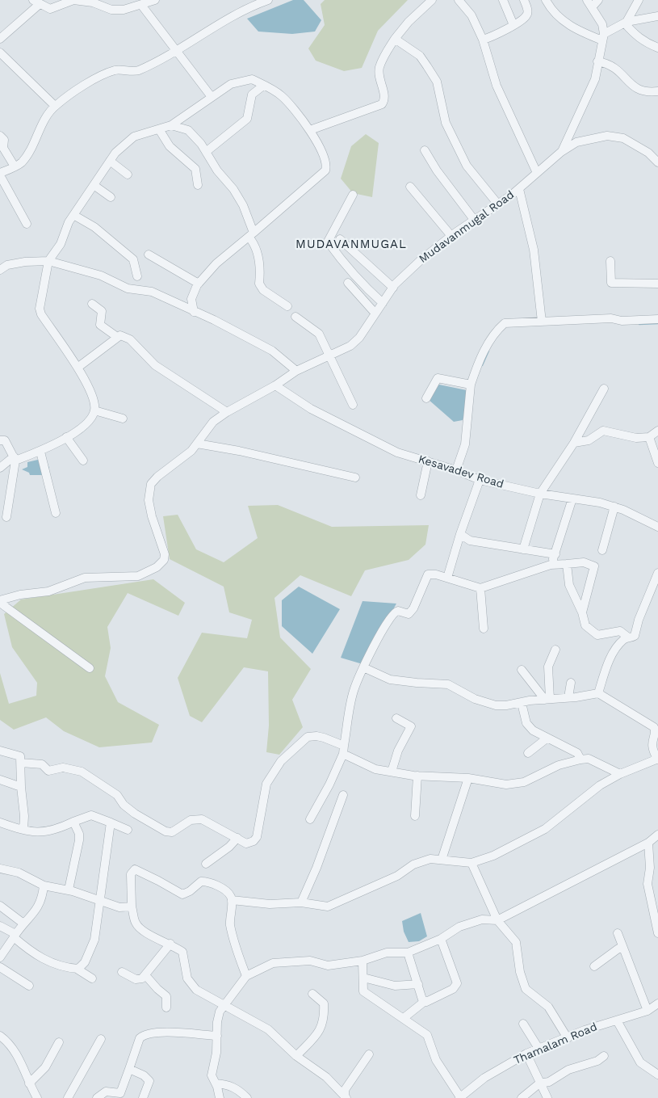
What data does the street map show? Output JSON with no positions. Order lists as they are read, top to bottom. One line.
{"streets":{"street":["Mudavanmugal Road","Kesavadev Road","Thamalam Road"]},"crossings":[["Mudavanmugal Road","Kesavadev Road"]],"districts":["MUDAVANMUGAL"]}
